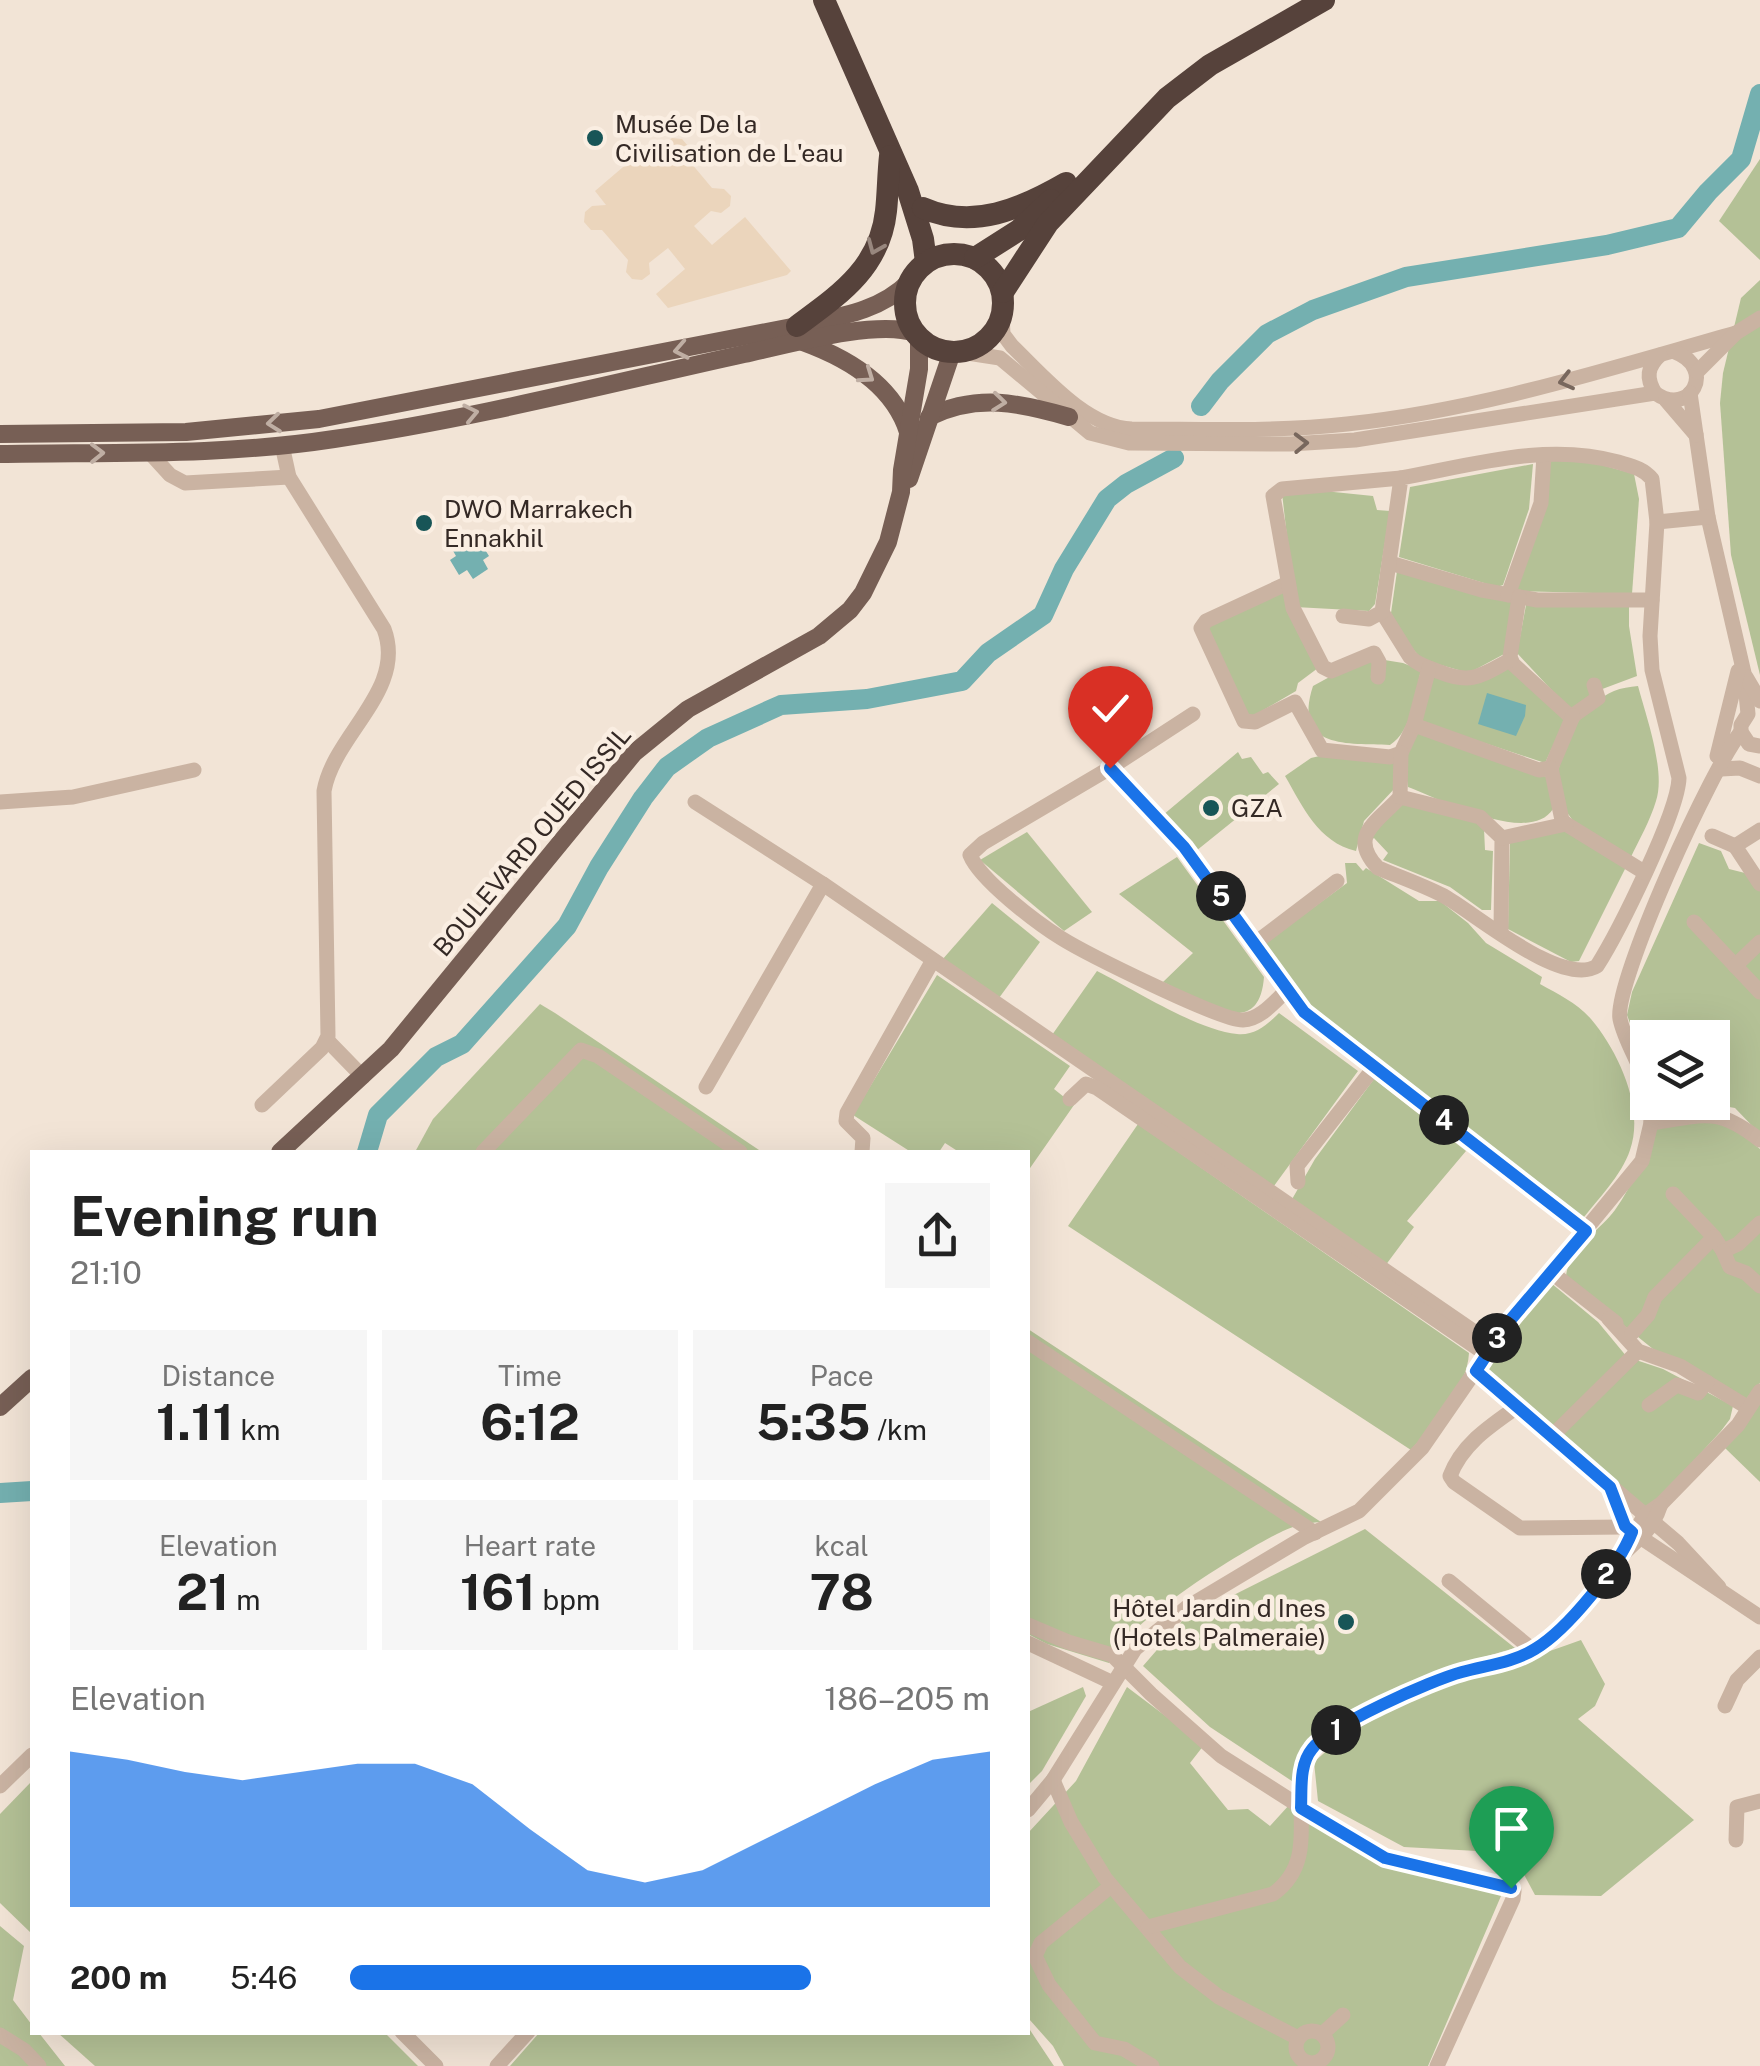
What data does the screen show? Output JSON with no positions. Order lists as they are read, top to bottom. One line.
{"streets":{"main road":["BOULEVARD OUED ISSIL"]},"places":["Musée De la Civilisation de L'eau","DWO Marrakech Ennakhil","GZA","Hôtel Jardin d Ines (Hotels Palmeraie)"],"page":{"pins":["5","4","3","2","1"],"heading":["Evening run","21:10"],"stats":[["Distance","1.11 km"],["Time","6:12"],["Pace","5:35 /km"],["Elevation","21 m"],["Heart rate","161 bpm"],["kcal","78"]],"chart":["Elevation","186–205 m"],"list":[{"name":"200 m","note":"5:46"}]}}
